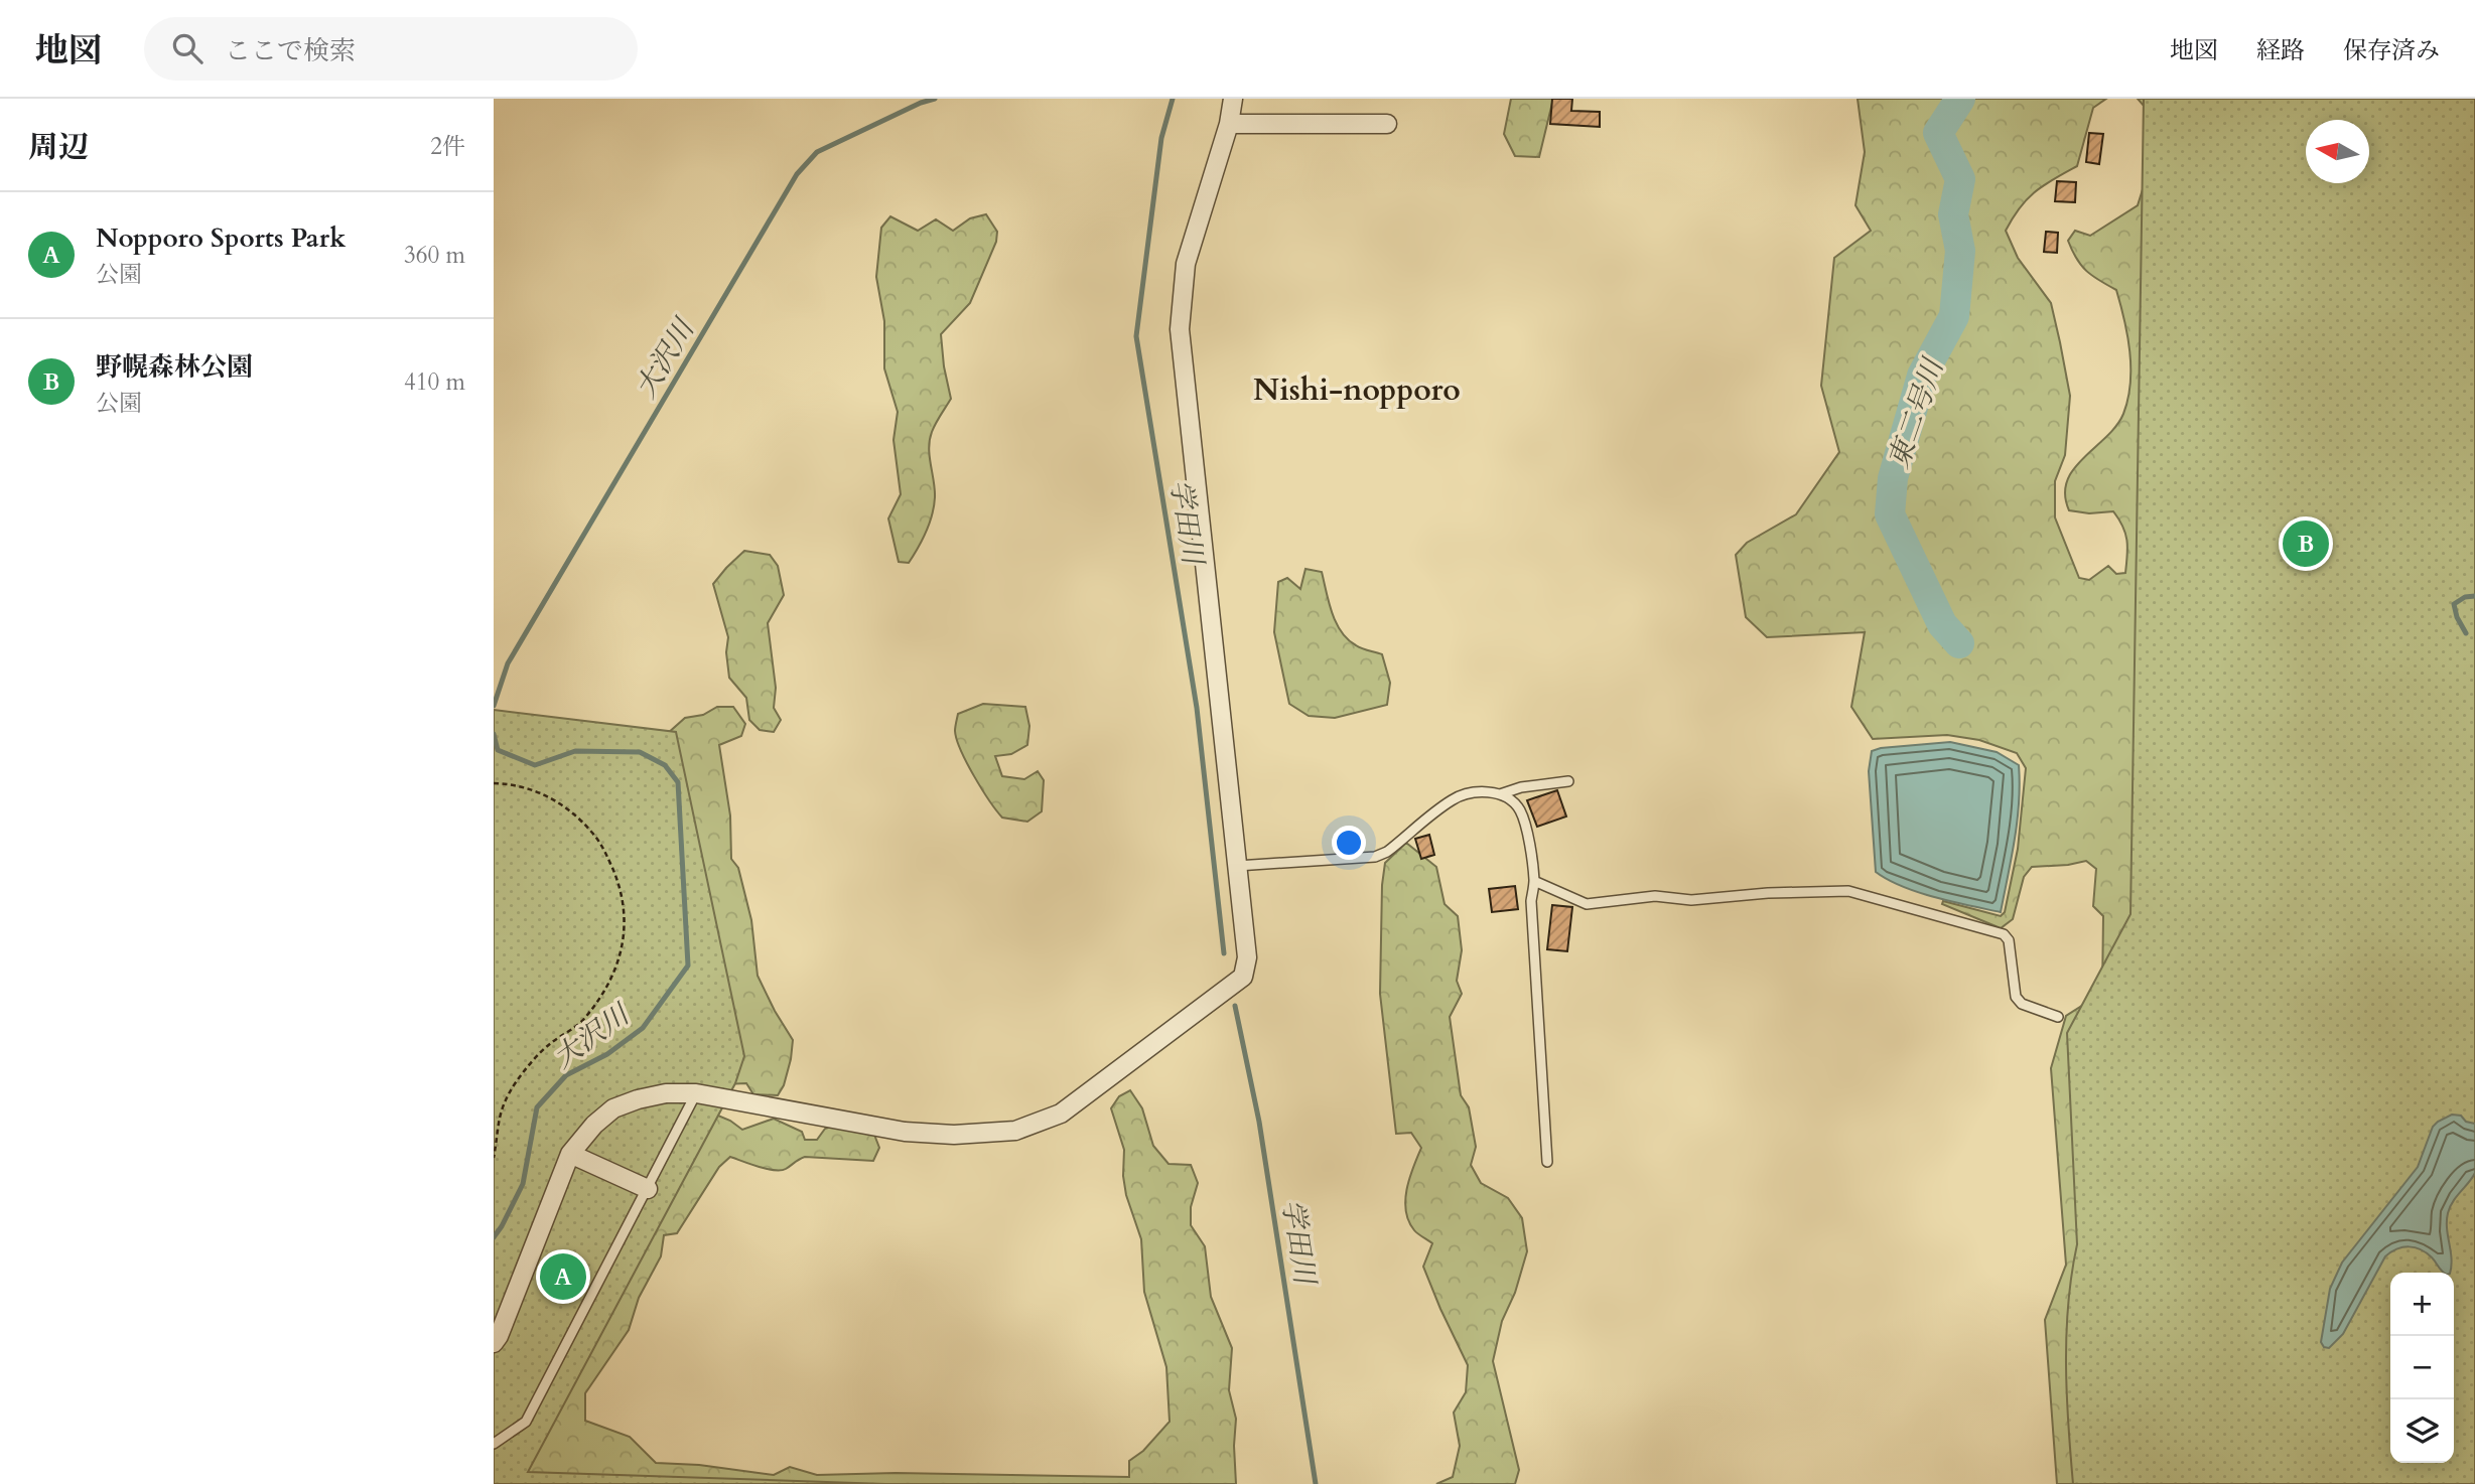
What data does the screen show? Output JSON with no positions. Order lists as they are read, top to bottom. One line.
{"districts":["Nishi-nopporo"],"water":["大沢川","東二号川","学田川"],"north":"left","page":{"header":"地図","search":"ここで検索","nav":["地図","経路","保存済み"],"heading":["周辺","2件"],"list":[{"mark":"A","name":"Nopporo Sports Park","note":"公園","value":"360 m"},{"mark":"B","name":"野幌森林公園","note":"公園","value":"410 m"}],"pins":["B","A"],"map_buttons":["+","−"]}}
